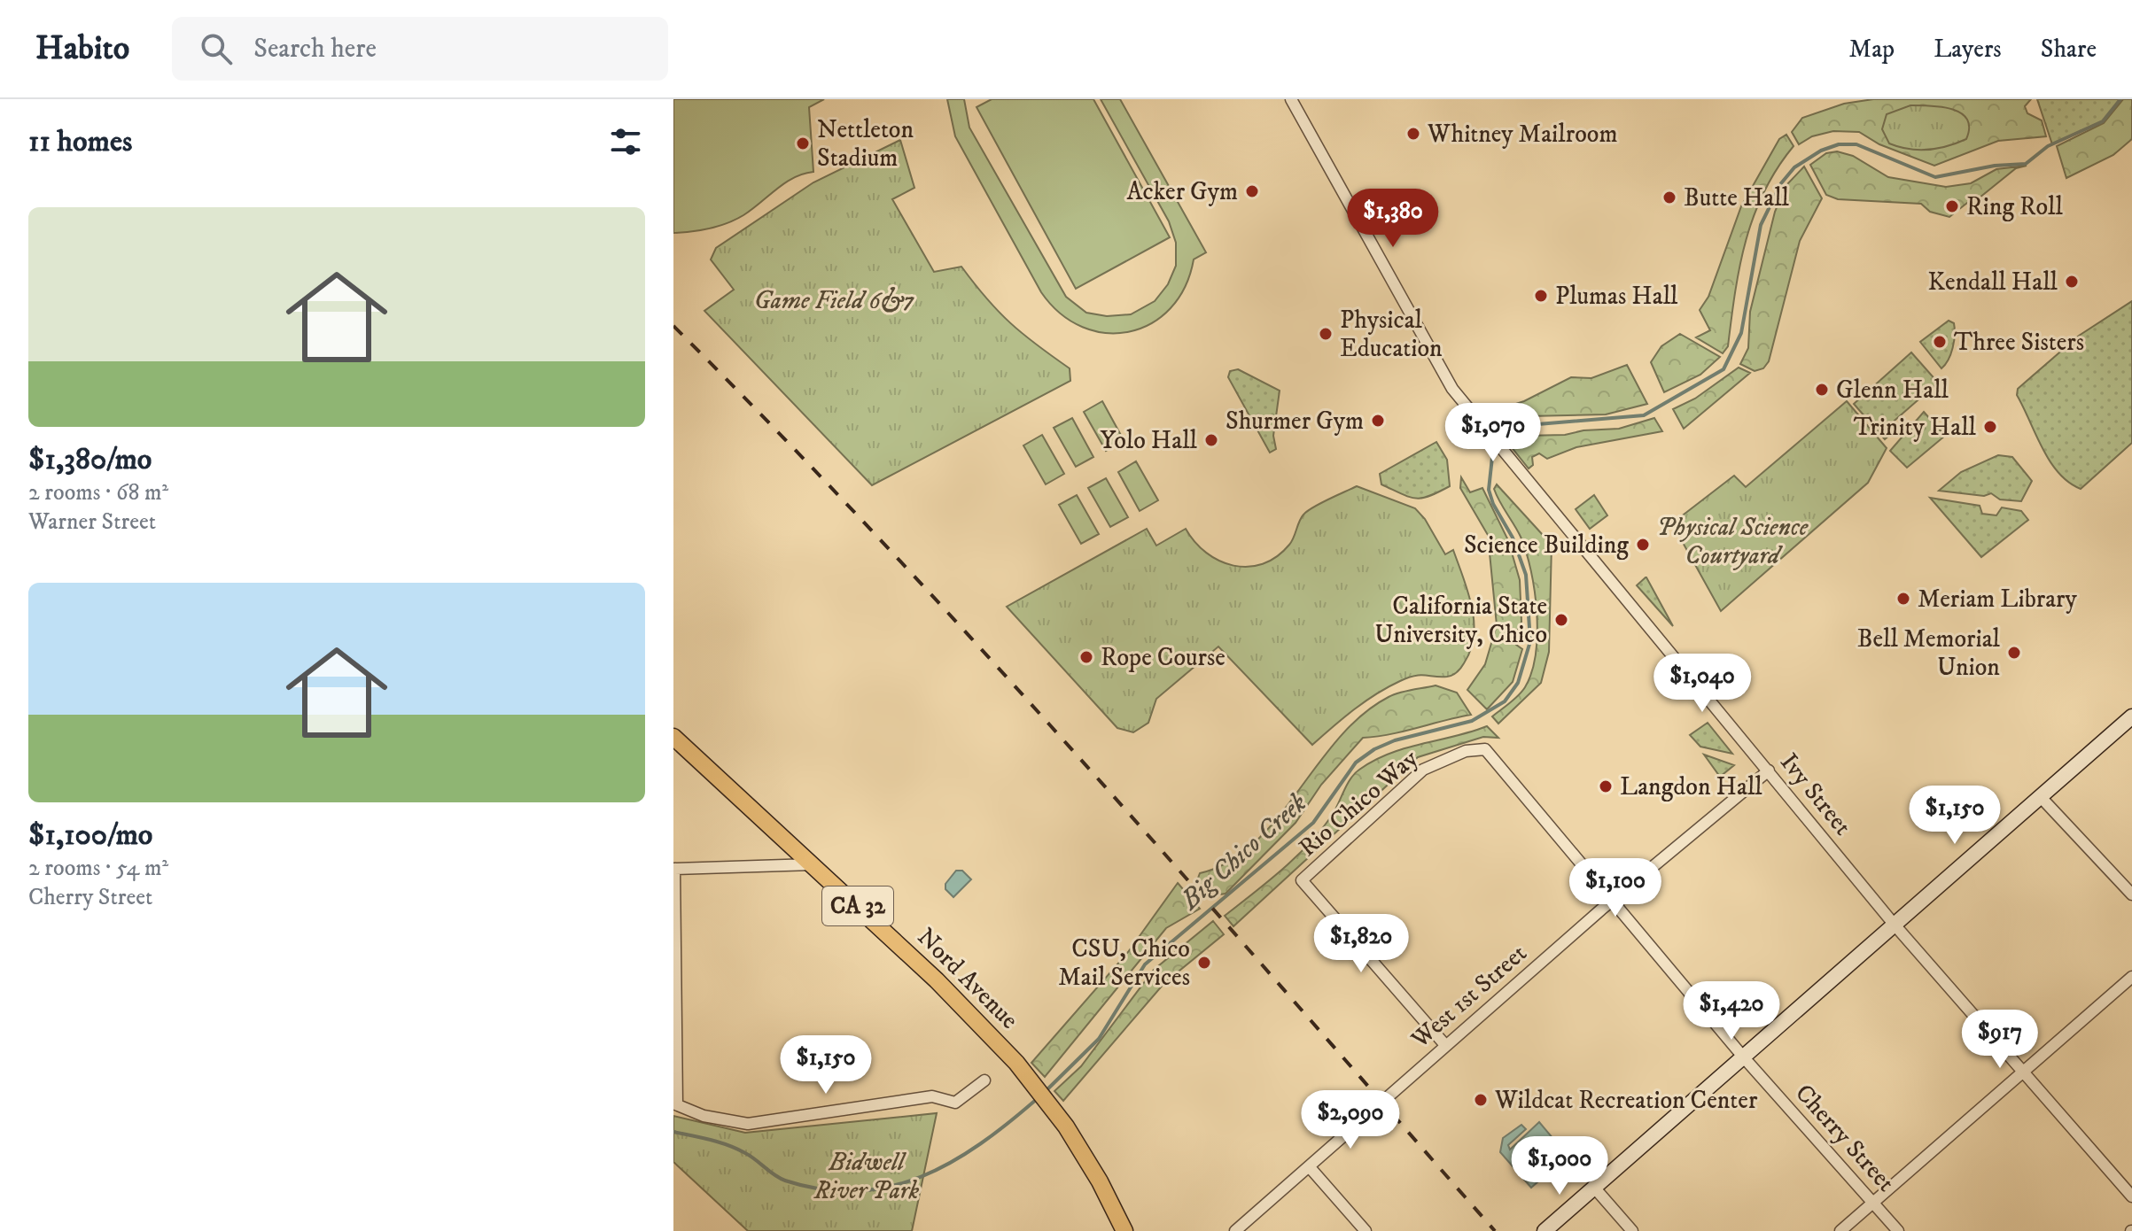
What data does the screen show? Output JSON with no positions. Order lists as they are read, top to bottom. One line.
{"streets":{"main road":["CA 32","Nord Avenue"],"street":["Ivy Street","Rio Chico Way","West 1st Street","Cherry Street"]},"crossings":[["Ivy Street","West 1st Street"],["Rio Chico Way","West 1st Street"],["Rio Chico Way","Cherry Street"],["West 1st Street","Cherry Street"]],"water":["Big Chico Creek"],"parks":["Game Field 6&7","Physical Science Courtyard","Bidwell River Park"],"places":["Whitney Mailroom","Nettleton Stadium","Acker Gym","Butte Hall","Ring Roll","Kendall Hall","Plumas Hall","Physical Education","Three Sisters","Glenn Hall","Shurmer Gym","Trinity Hall","Yolo Hall","Science Building","Meriam Library","California State University, Chico","Bell Memorial Union","Rope Course","Langdon Hall","CSU, Chico Mail Services","Wildcat Recreation Center"],"page":{"header":"Habito","search":"Search here","nav":["Map","Layers","Share"],"heading":"11 homes","list":[{"name":"$1,380/mo","note":"2 rooms · 68 m² · Warner Street"},{"name":"$1,100/mo","note":"2 rooms · 54 m² · Cherry Street"}],"price":["$1,380","$1,070","$1,040","$1,150","$1,100","$1,820","$1,420","$917","$1,150","$2,090","$1,000"]}}
